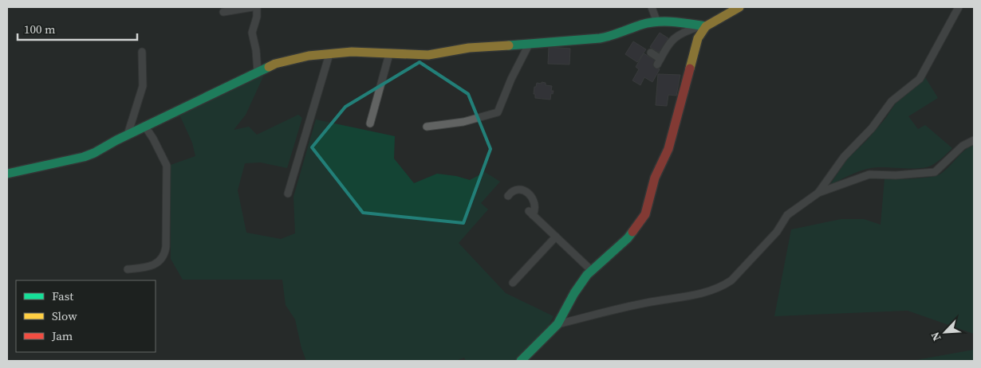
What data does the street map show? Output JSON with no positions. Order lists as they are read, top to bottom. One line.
{"legend":["Fast","Slow","Jam"],"scale_bar":"100 m","north":"bottom left"}
